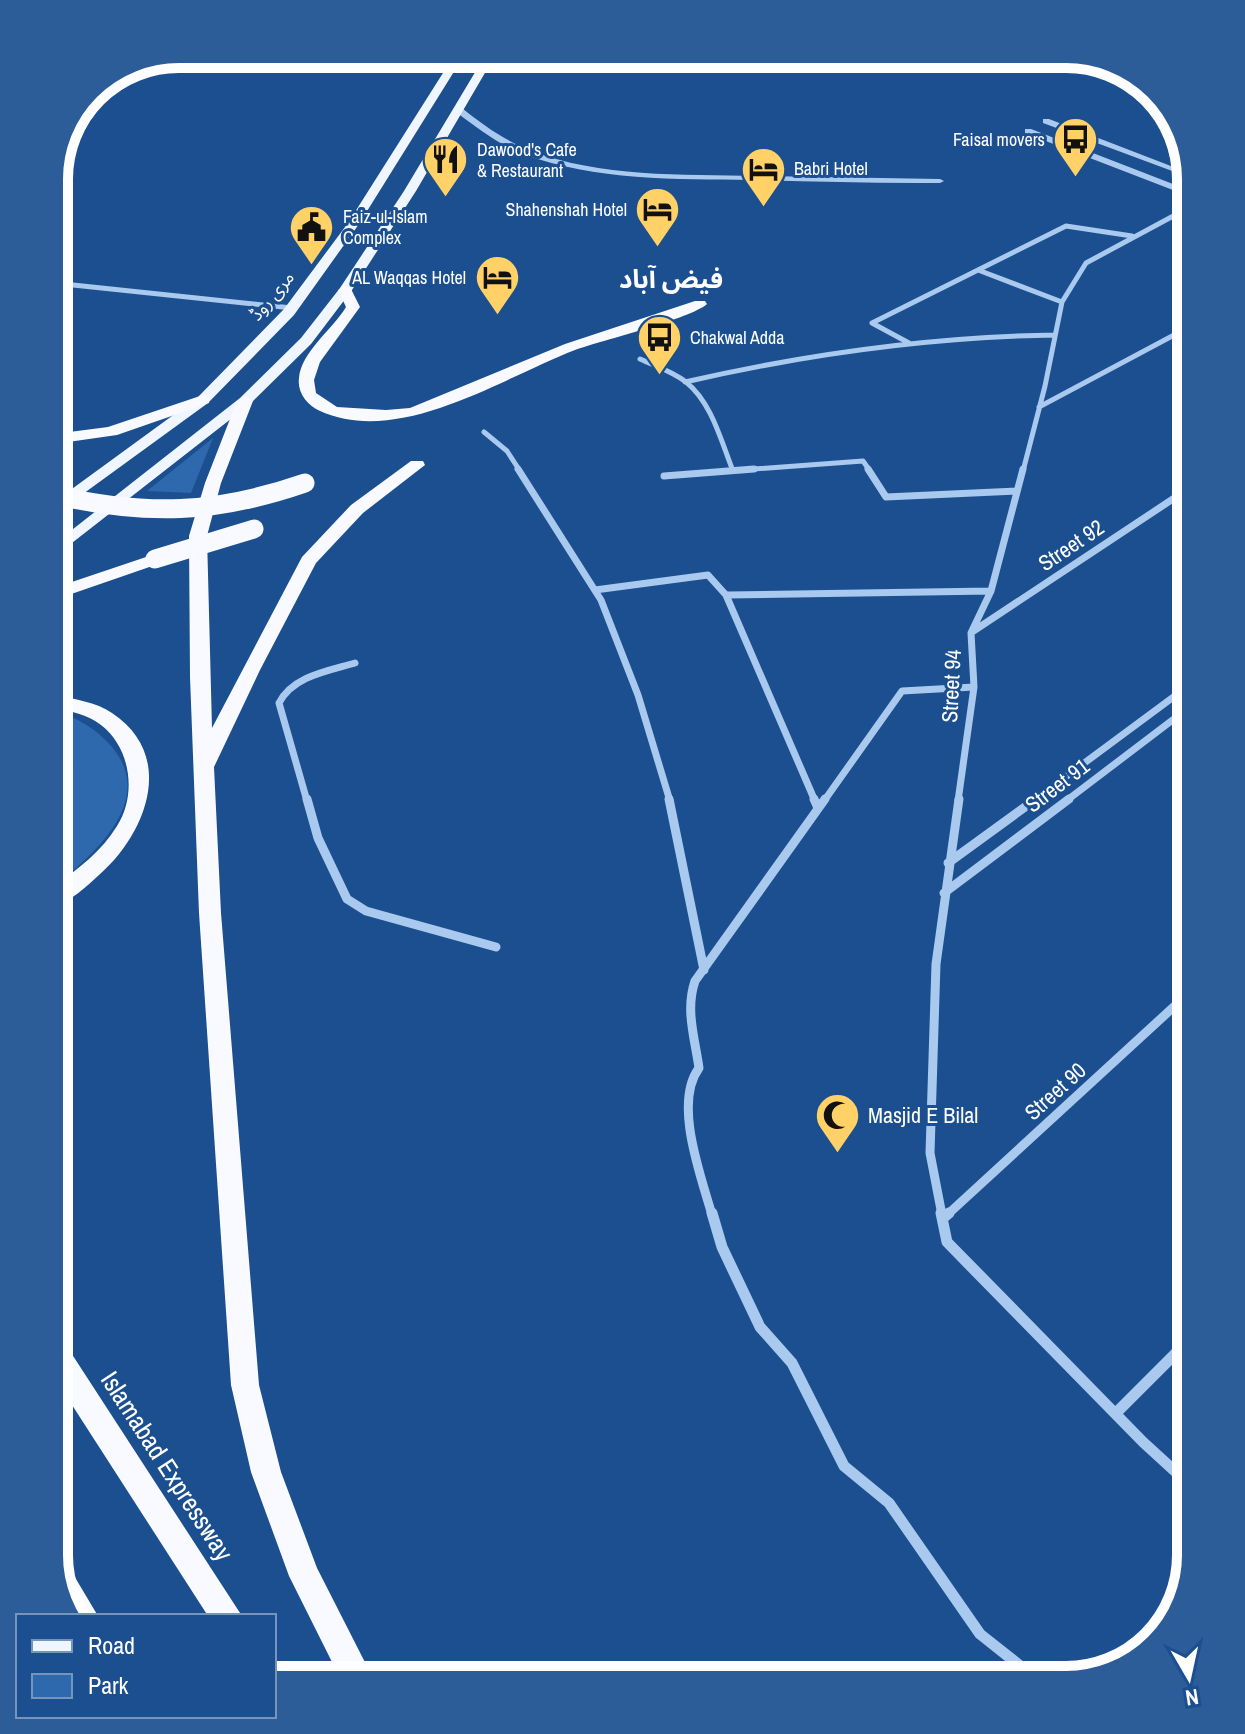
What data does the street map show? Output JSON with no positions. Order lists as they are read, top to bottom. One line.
{"streets":{"highway":["Islamabad Expressway"],"main road":["مری روڈ"],"street":["Street 92","Street 94","Street 91","Street 90"]},"crossings":[["Street 92","Street 94"],["Street 94","Street 91"],["Street 94","Street 90"]],"districts":["فیض آباد"],"places":{"bus stop":["Faisal movers","Chakwal Adda"],"restaurant":["Dawood's Cafe & Restaurant"],"hotel":["Babri Hotel","Shahenshah Hotel","AL Waqqas Hotel"],"public building":["Faiz-ul-Islam Complex"],"mosque":["Masjid E Bilal"]},"legend":["Road","Park"],"north":"bottom"}
